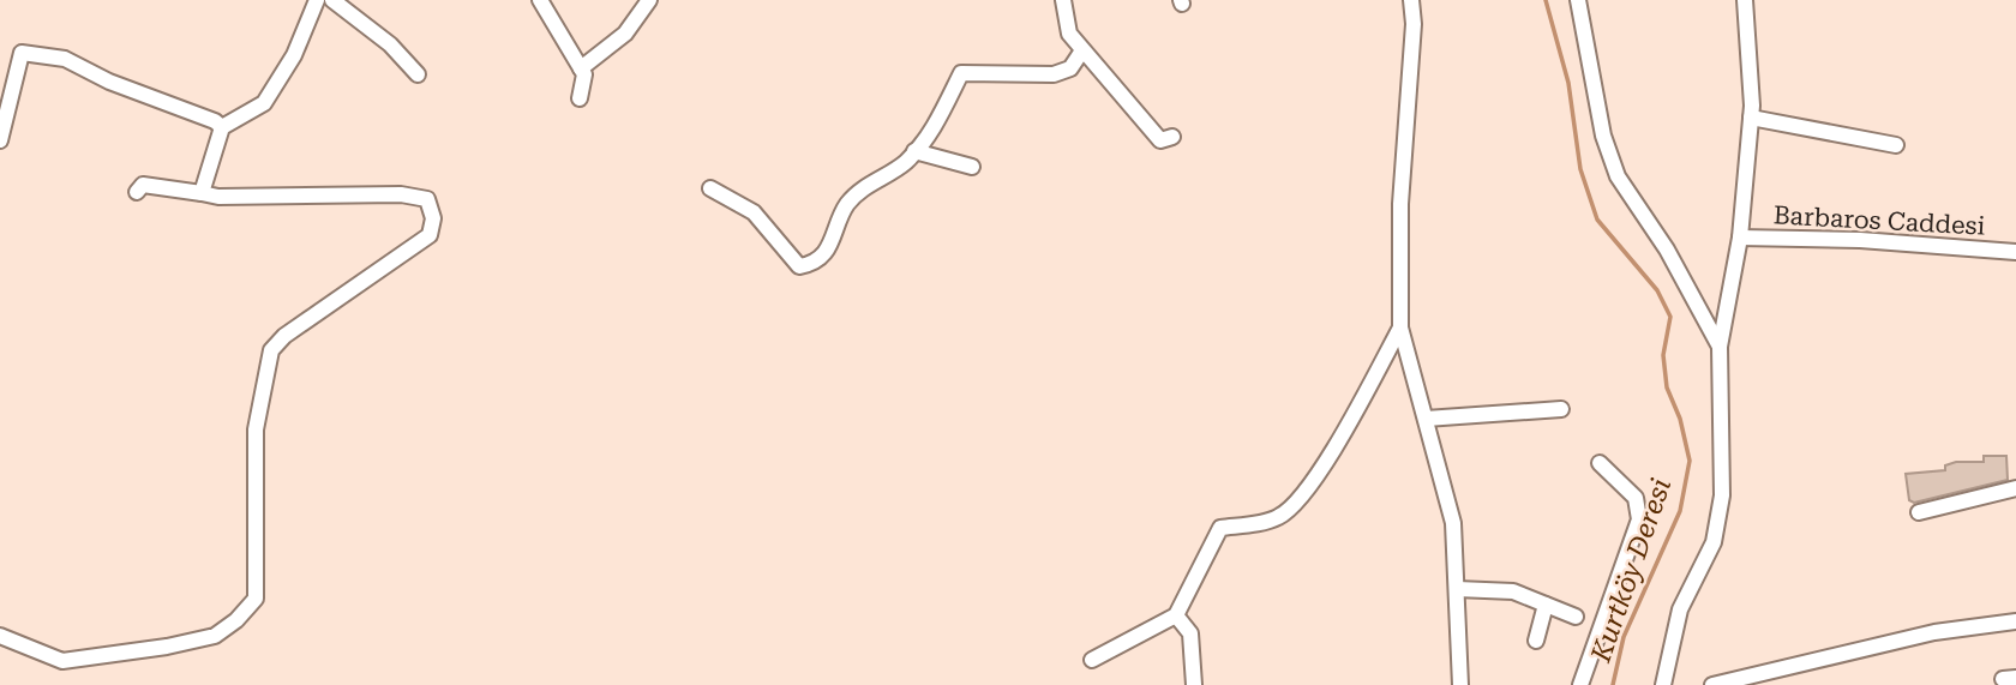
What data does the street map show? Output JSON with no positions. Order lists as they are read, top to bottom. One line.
{"streets":{"street":["Barbaros Caddesi"]},"water":["Kurtköy Deresi"]}
